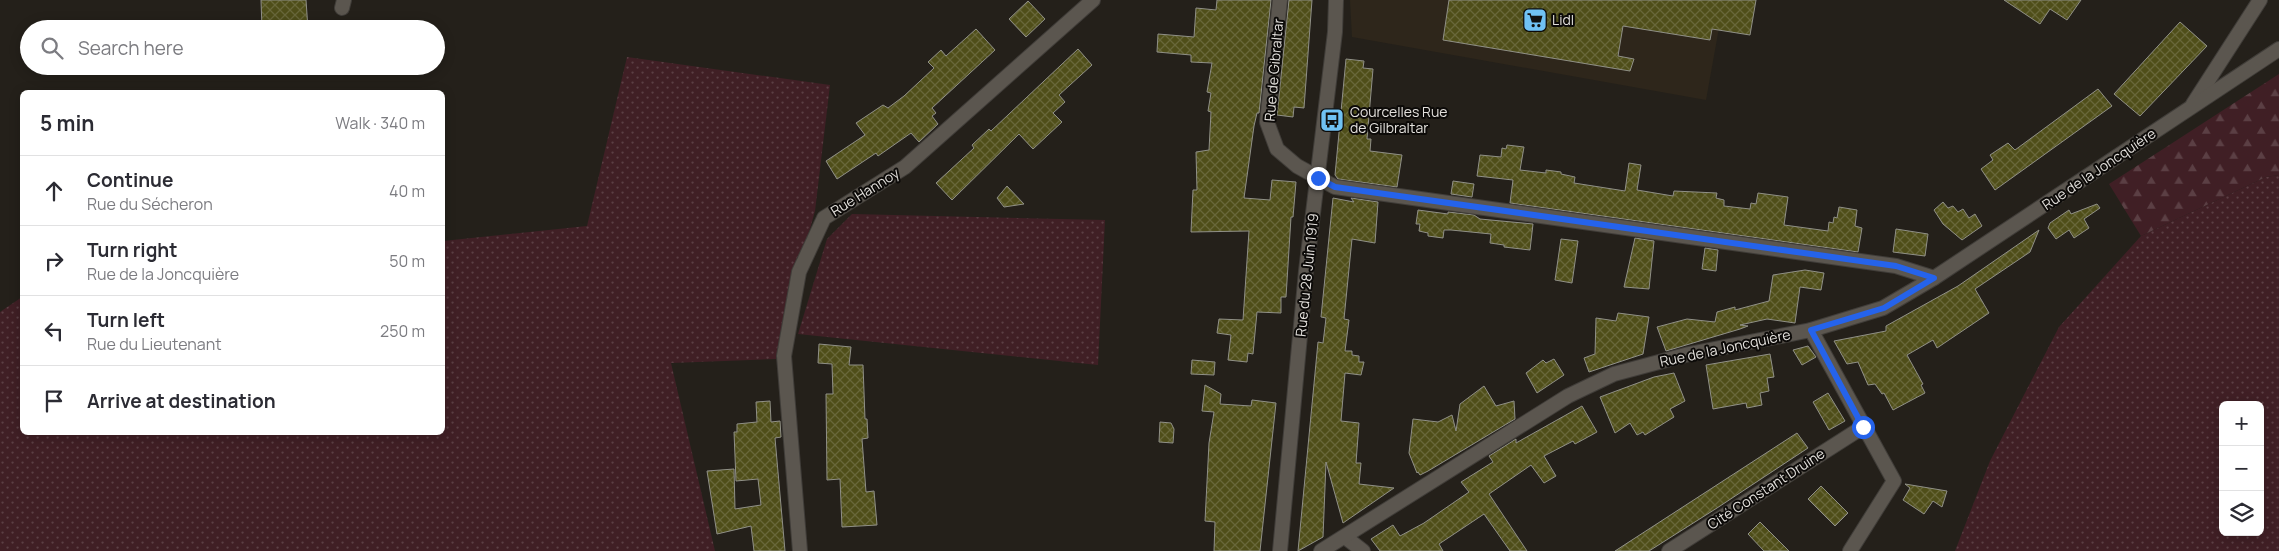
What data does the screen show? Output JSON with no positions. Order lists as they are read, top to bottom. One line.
{"streets":{"street":["Rue de Gibraltar","Rue de la Joncquière","Rue Hannoy","Rue du 28 Juin 1919","Cité Constant Druine"]},"crossings":[["Rue de Gibraltar","Rue de la Joncquière"],["Rue de Gibraltar","Rue du 28 Juin 1919"]],"places":{"supermarket":["Lidl"],"bus stop":["Courcelles Rue de Gilbraltar"]},"page":{"search":"Search here","heading":["5 min","Walk · 340 m"],"list":[["Continue","Rue du Sécheron","40 m"],["Turn right","Rue de la Joncquière","50 m"],["Turn left","Rue du Lieutenant","250 m"],"Arrive at destination"],"map_buttons":["+","−"]}}
